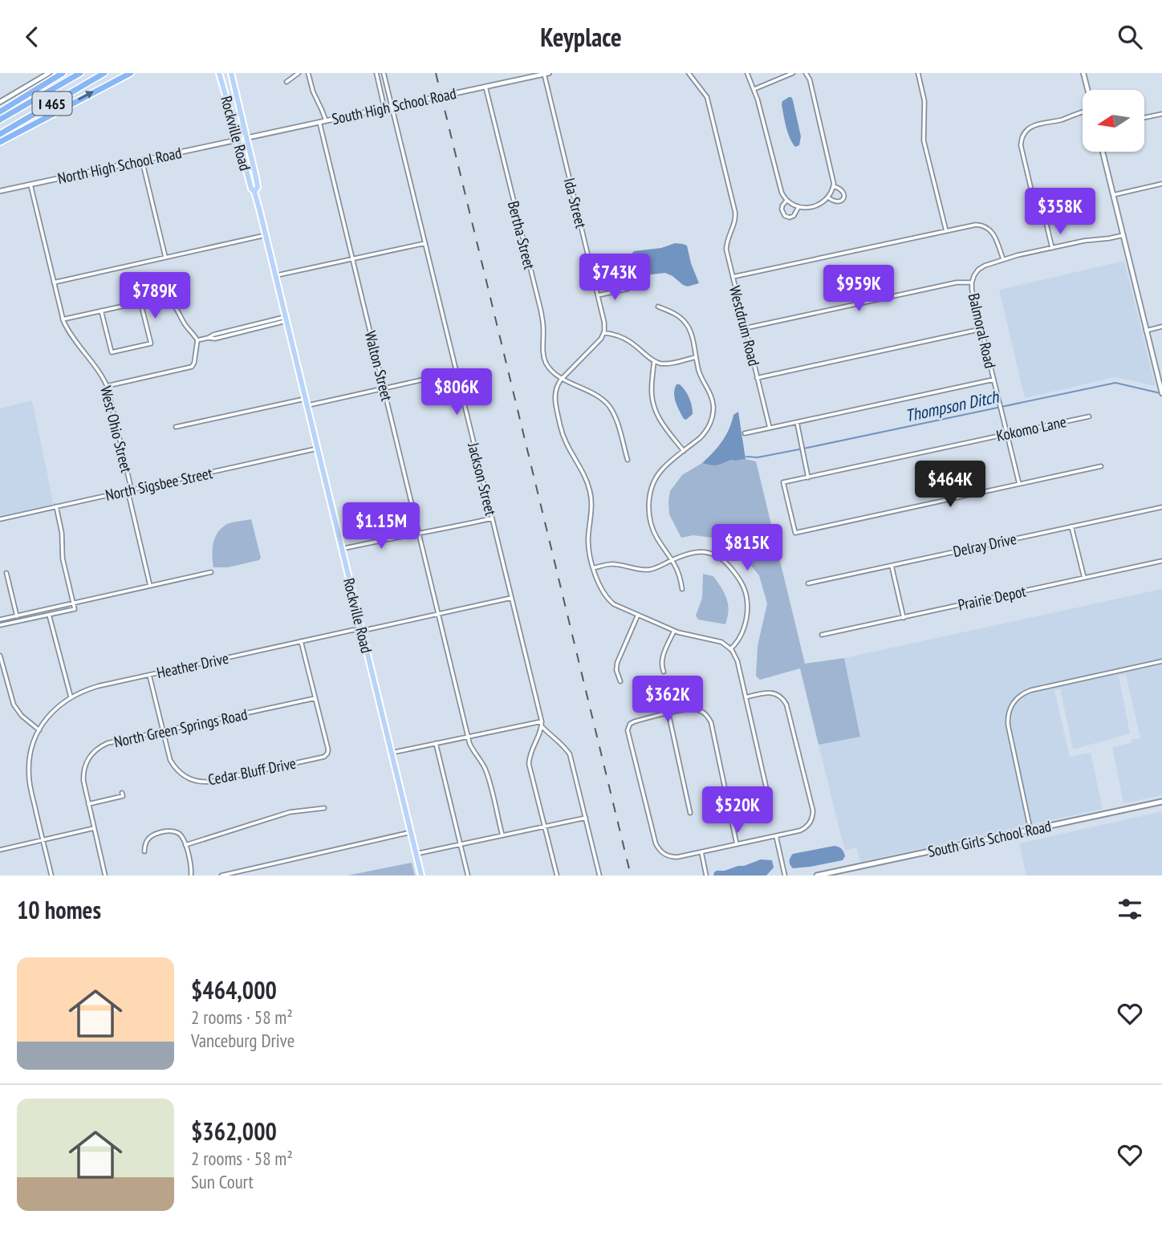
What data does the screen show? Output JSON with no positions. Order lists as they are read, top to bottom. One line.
{"streets":{"highway":["I 465"],"main road":["Rockville Road","South Girls School Road"],"street":["South High School Road","North High School Road","Ida Street","Bertha Street","Westdrum Road","Balmoral Road","Walton Street","Kokomo Lane","West Ohio Street","Jackson Street","North Sigsbee Street","Delray Drive","Prairie Depot","Heather Drive","North Green Springs Road","Cedar Bluff Drive"]},"crossings":[["South High School Road","Rockville Road"],["South High School Road","North High School Road"],["South High School Road","Ida Street"],["South High School Road","Bertha Street"],["South High School Road","Walton Street"],["South High School Road","Jackson Street"],["Rockville Road","North High School Road"],["Rockville Road","North Sigsbee Street"],["Rockville Road","Heather Drive"],["North High School Road","West Ohio Street"],["Balmoral Road","Kokomo Lane"],["Walton Street","Heather Drive"],["West Ohio Street","North Sigsbee Street"],["Jackson Street","Heather Drive"],["Heather Drive","Cedar Bluff Drive"],["North Green Springs Road","Cedar Bluff Drive"]],"water":["Thompson Ditch"],"north":"left","page":{"header":"Keyplace","price":["$358K","$743K","$959K","$789K","$806K","$464K","$1.15M","$815K","$362K","$520K"],"heading":"10 homes","list":[{"name":"$464,000","note":"2 rooms · 58 m² · Vanceburg Drive"},{"name":"$362,000","note":"2 rooms · 58 m² · Sun Court"}]}}
